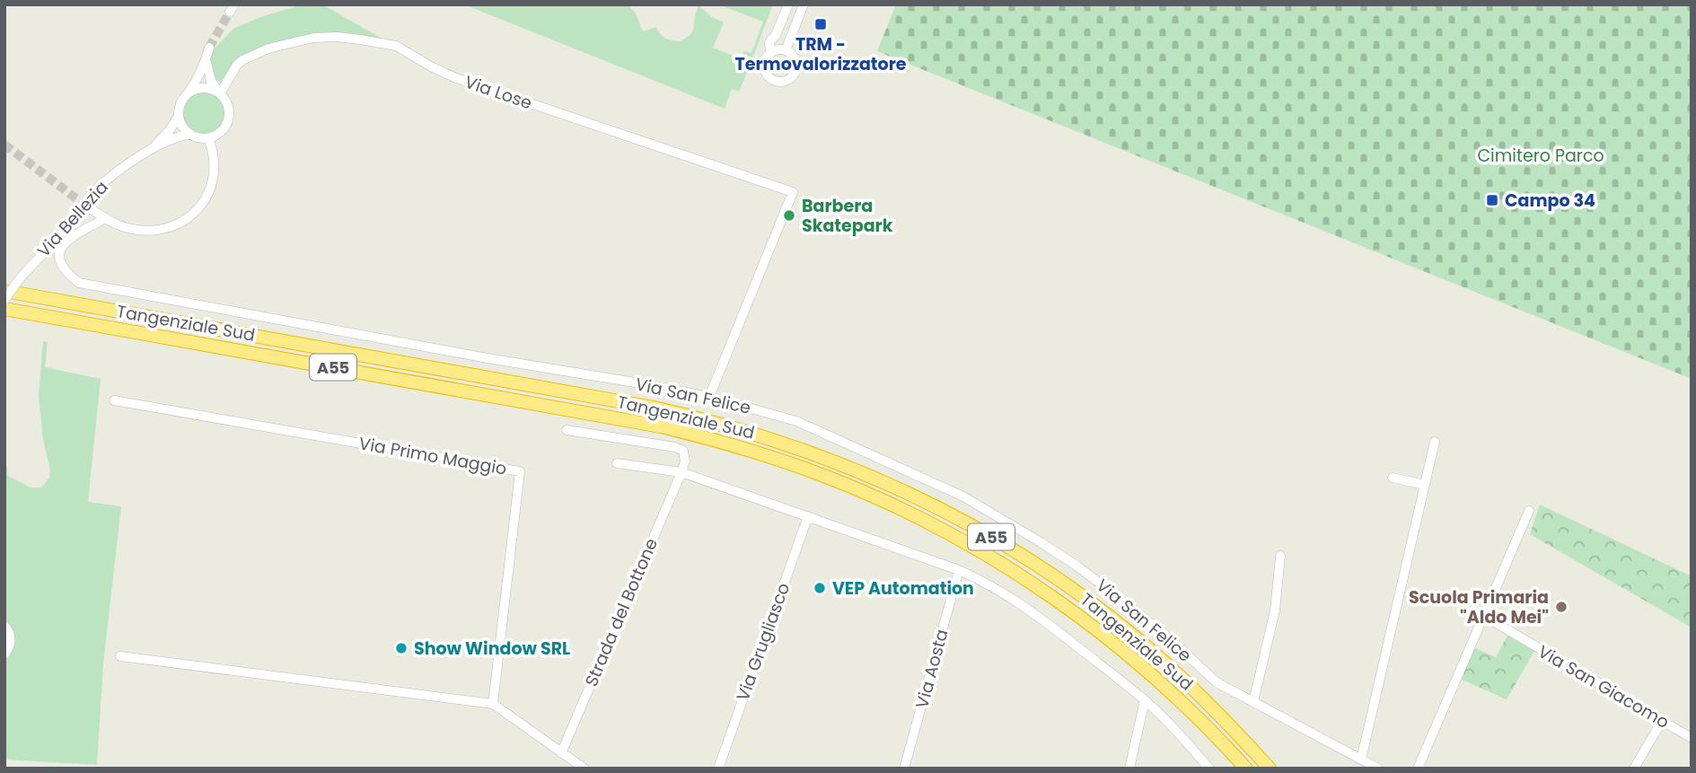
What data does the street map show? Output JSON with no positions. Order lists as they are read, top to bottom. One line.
{"streets":{"highway":["Tangenziale Sud","A55"],"street":["Via Lose","Via Bellezia","Via San Felice","Via Primo Maggio","Strada del Bottone","Via Grugliasco","Via Aosta","Via San Giacomo"]},"crossings":[["Via Lose","Via Bellezia"],["Via Lose","Via San Felice"]],"parks":["Cimitero Parco"],"places":{"transit":["TRM - Termovalorizzatore","Campo 34"],"other":["Barbera Skatepark","VEP Automation","Scuola Primaria \"Aldo Mei\"","Show Window SRL"]}}
